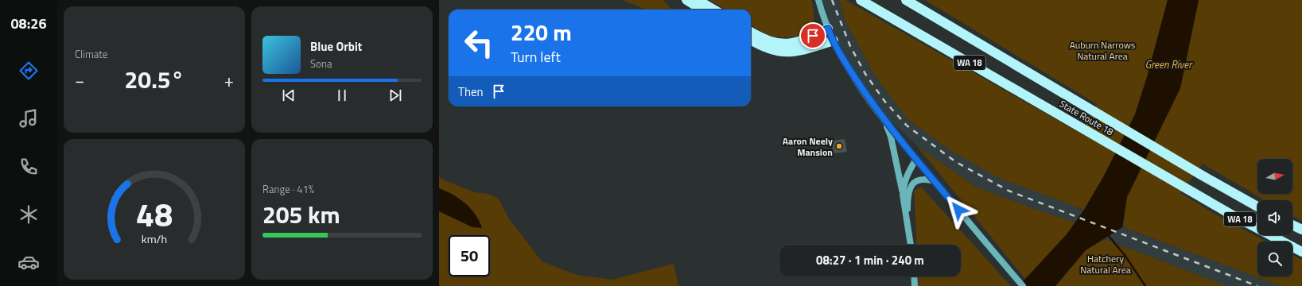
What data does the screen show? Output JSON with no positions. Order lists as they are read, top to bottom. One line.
{"streets":{"highway":["WA 18","State Route 18"]},"water":["Green River"],"parks":["Auburn Narrows Natural Area","Hatchery Natural Area"],"places":["Aaron Neely Mansion"],"north":"right","page":{"tabs":"08:26","tile":["Climate",["Range · 41%","205 km"]],"turn":["220 m","Turn left"],"song":["Blue Orbit","Sona"],"heat":["−","20.5°","+"],"then":"Then","limit":"50","trip":"08:27 · 1 min · 240 m","gauge":["48","km/h"]}}
